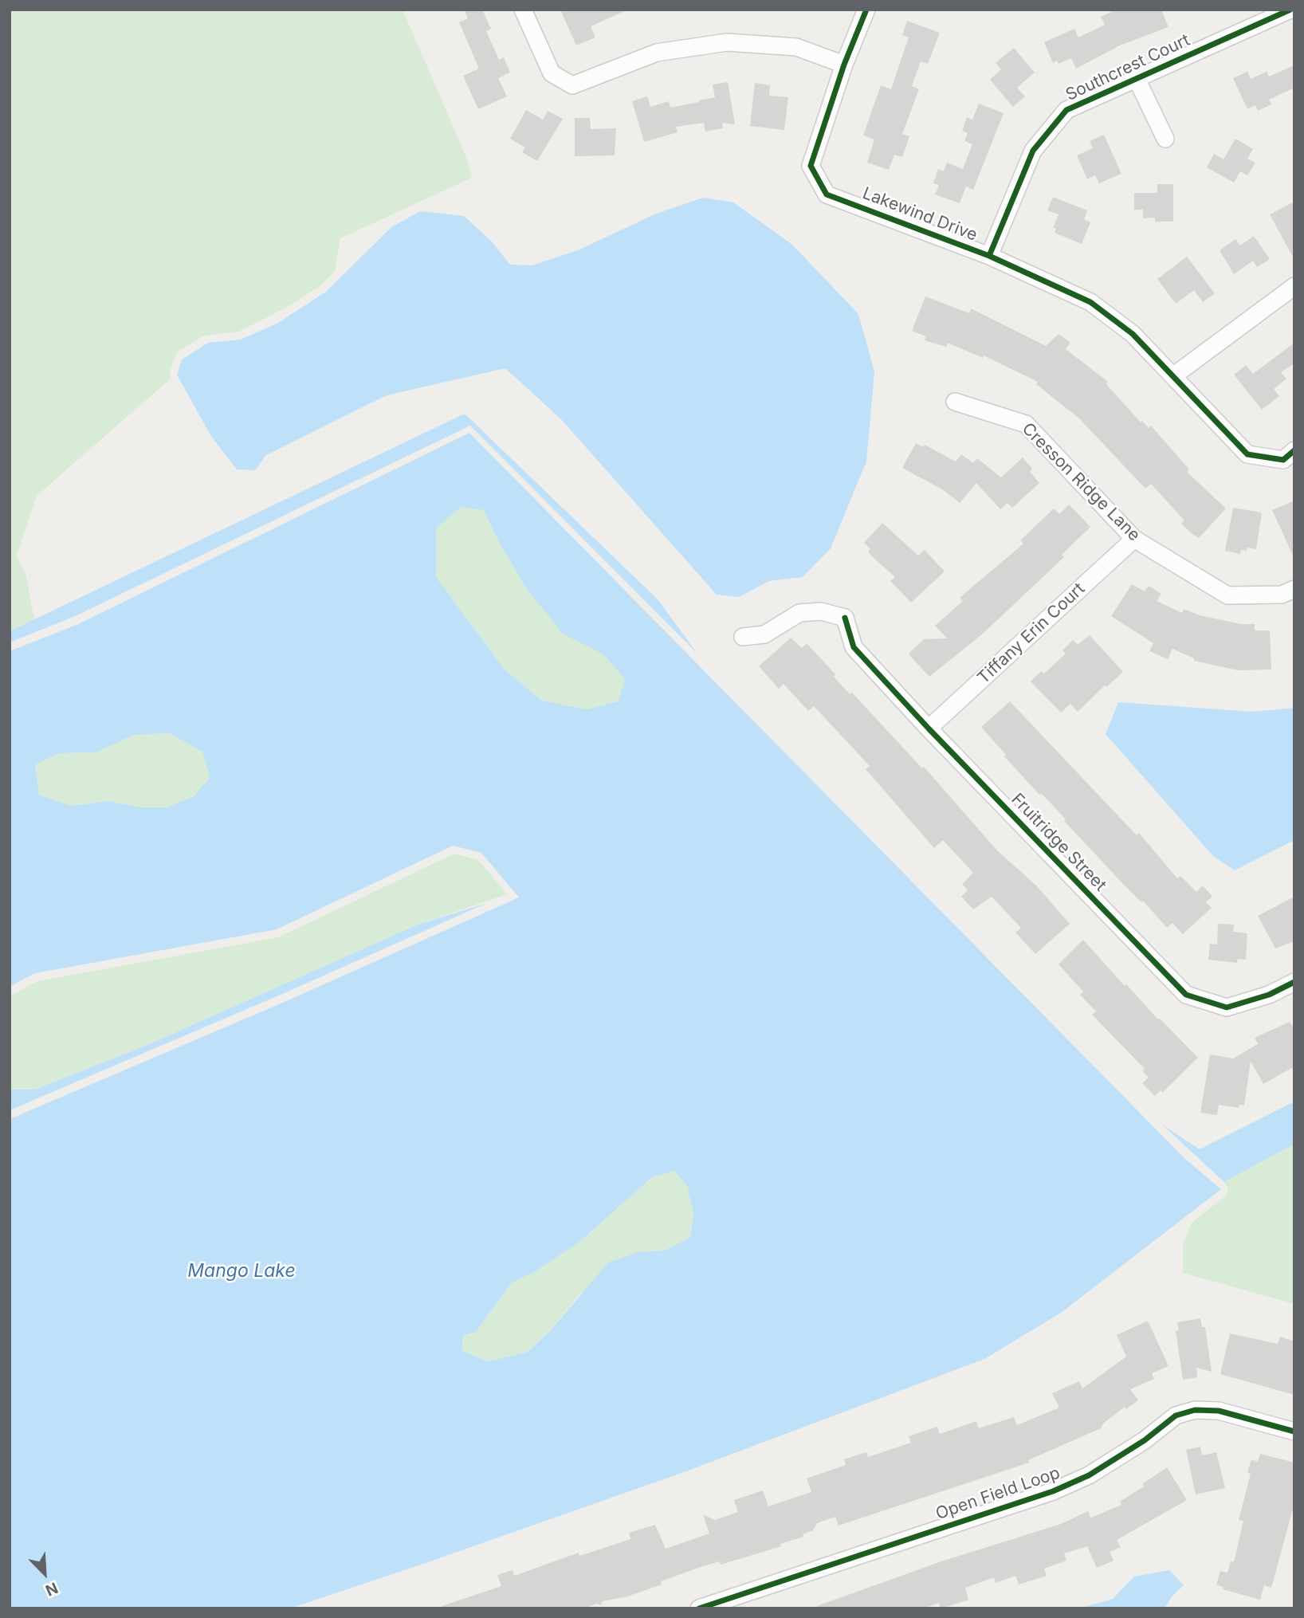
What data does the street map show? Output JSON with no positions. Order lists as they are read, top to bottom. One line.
{"streets":{"street":["Southcrest Court","Lakewind Drive","Cresson Ridge Lane","Tiffany Erin Court","Fruitridge Street","Open Field Loop"]},"crossings":[["Southcrest Court","Lakewind Drive"],["Cresson Ridge Lane","Tiffany Erin Court"],["Tiffany Erin Court","Fruitridge Street"]],"water":["Mango Lake"],"north":"bottom right"}
